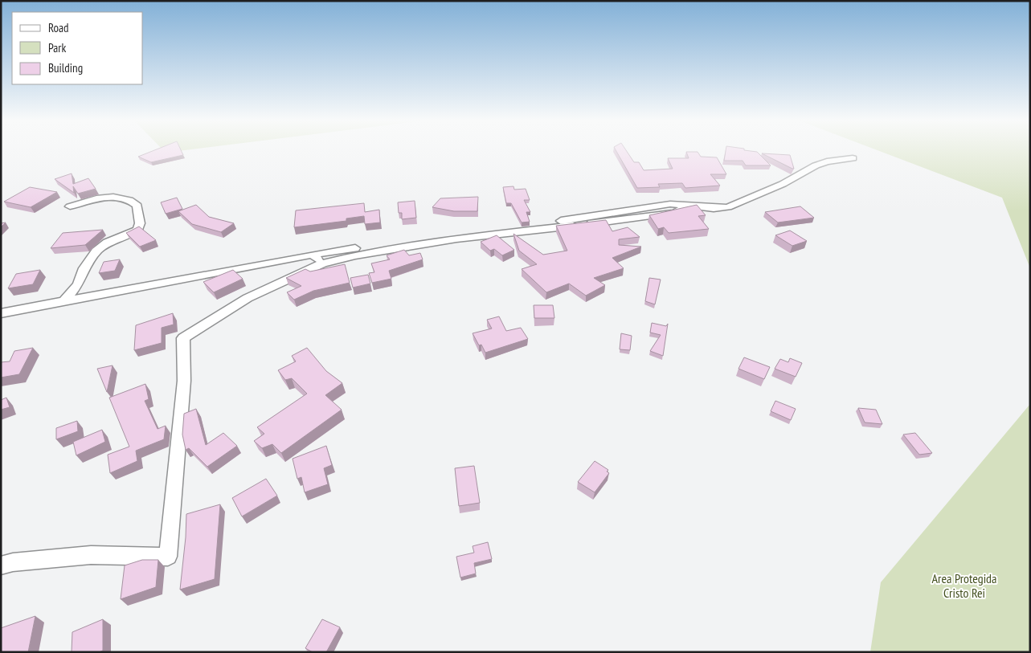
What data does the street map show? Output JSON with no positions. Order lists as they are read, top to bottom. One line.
{"parks":["Area Protegida Cristo Rei"],"legend":["Road","Park","Building"]}
